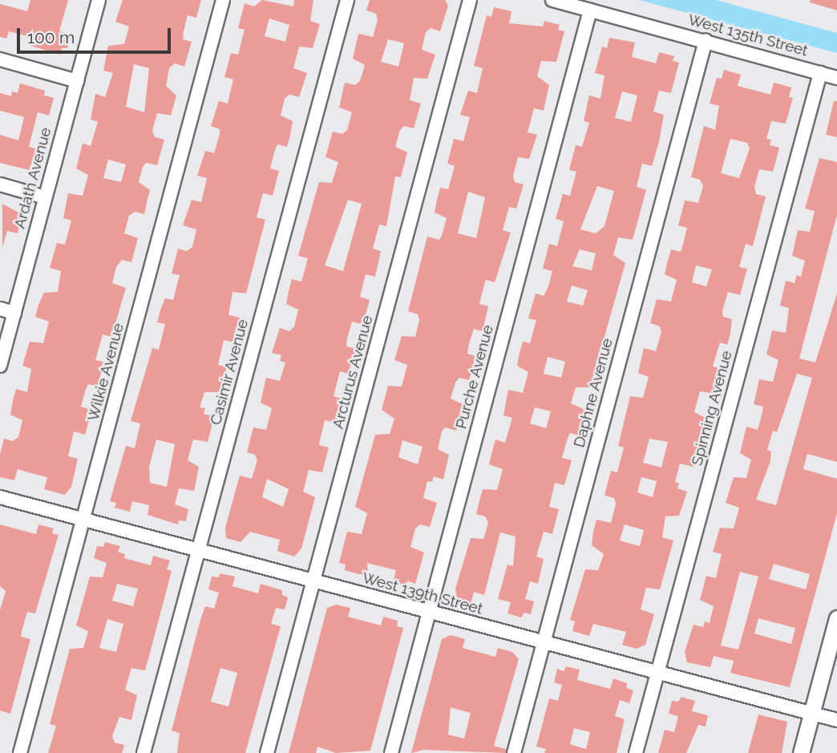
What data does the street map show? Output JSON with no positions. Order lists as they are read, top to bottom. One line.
{"streets":{"street":["West 135th Street","Ardath Avenue","Wilkie Avenue","Casimir Avenue","Arcturus Avenue","Purche Avenue","Daphne Avenue","Spinning Avenue","West 139th Street"]},"crossings":[["West 135th Street","Purche Avenue"],["West 135th Street","Daphne Avenue"],["West 135th Street","Spinning Avenue"],["Wilkie Avenue","West 139th Street"],["Casimir Avenue","West 139th Street"],["Arcturus Avenue","West 139th Street"],["Purche Avenue","West 139th Street"],["Daphne Avenue","West 139th Street"],["Spinning Avenue","West 139th Street"]],"scale_bar":"100 m"}
